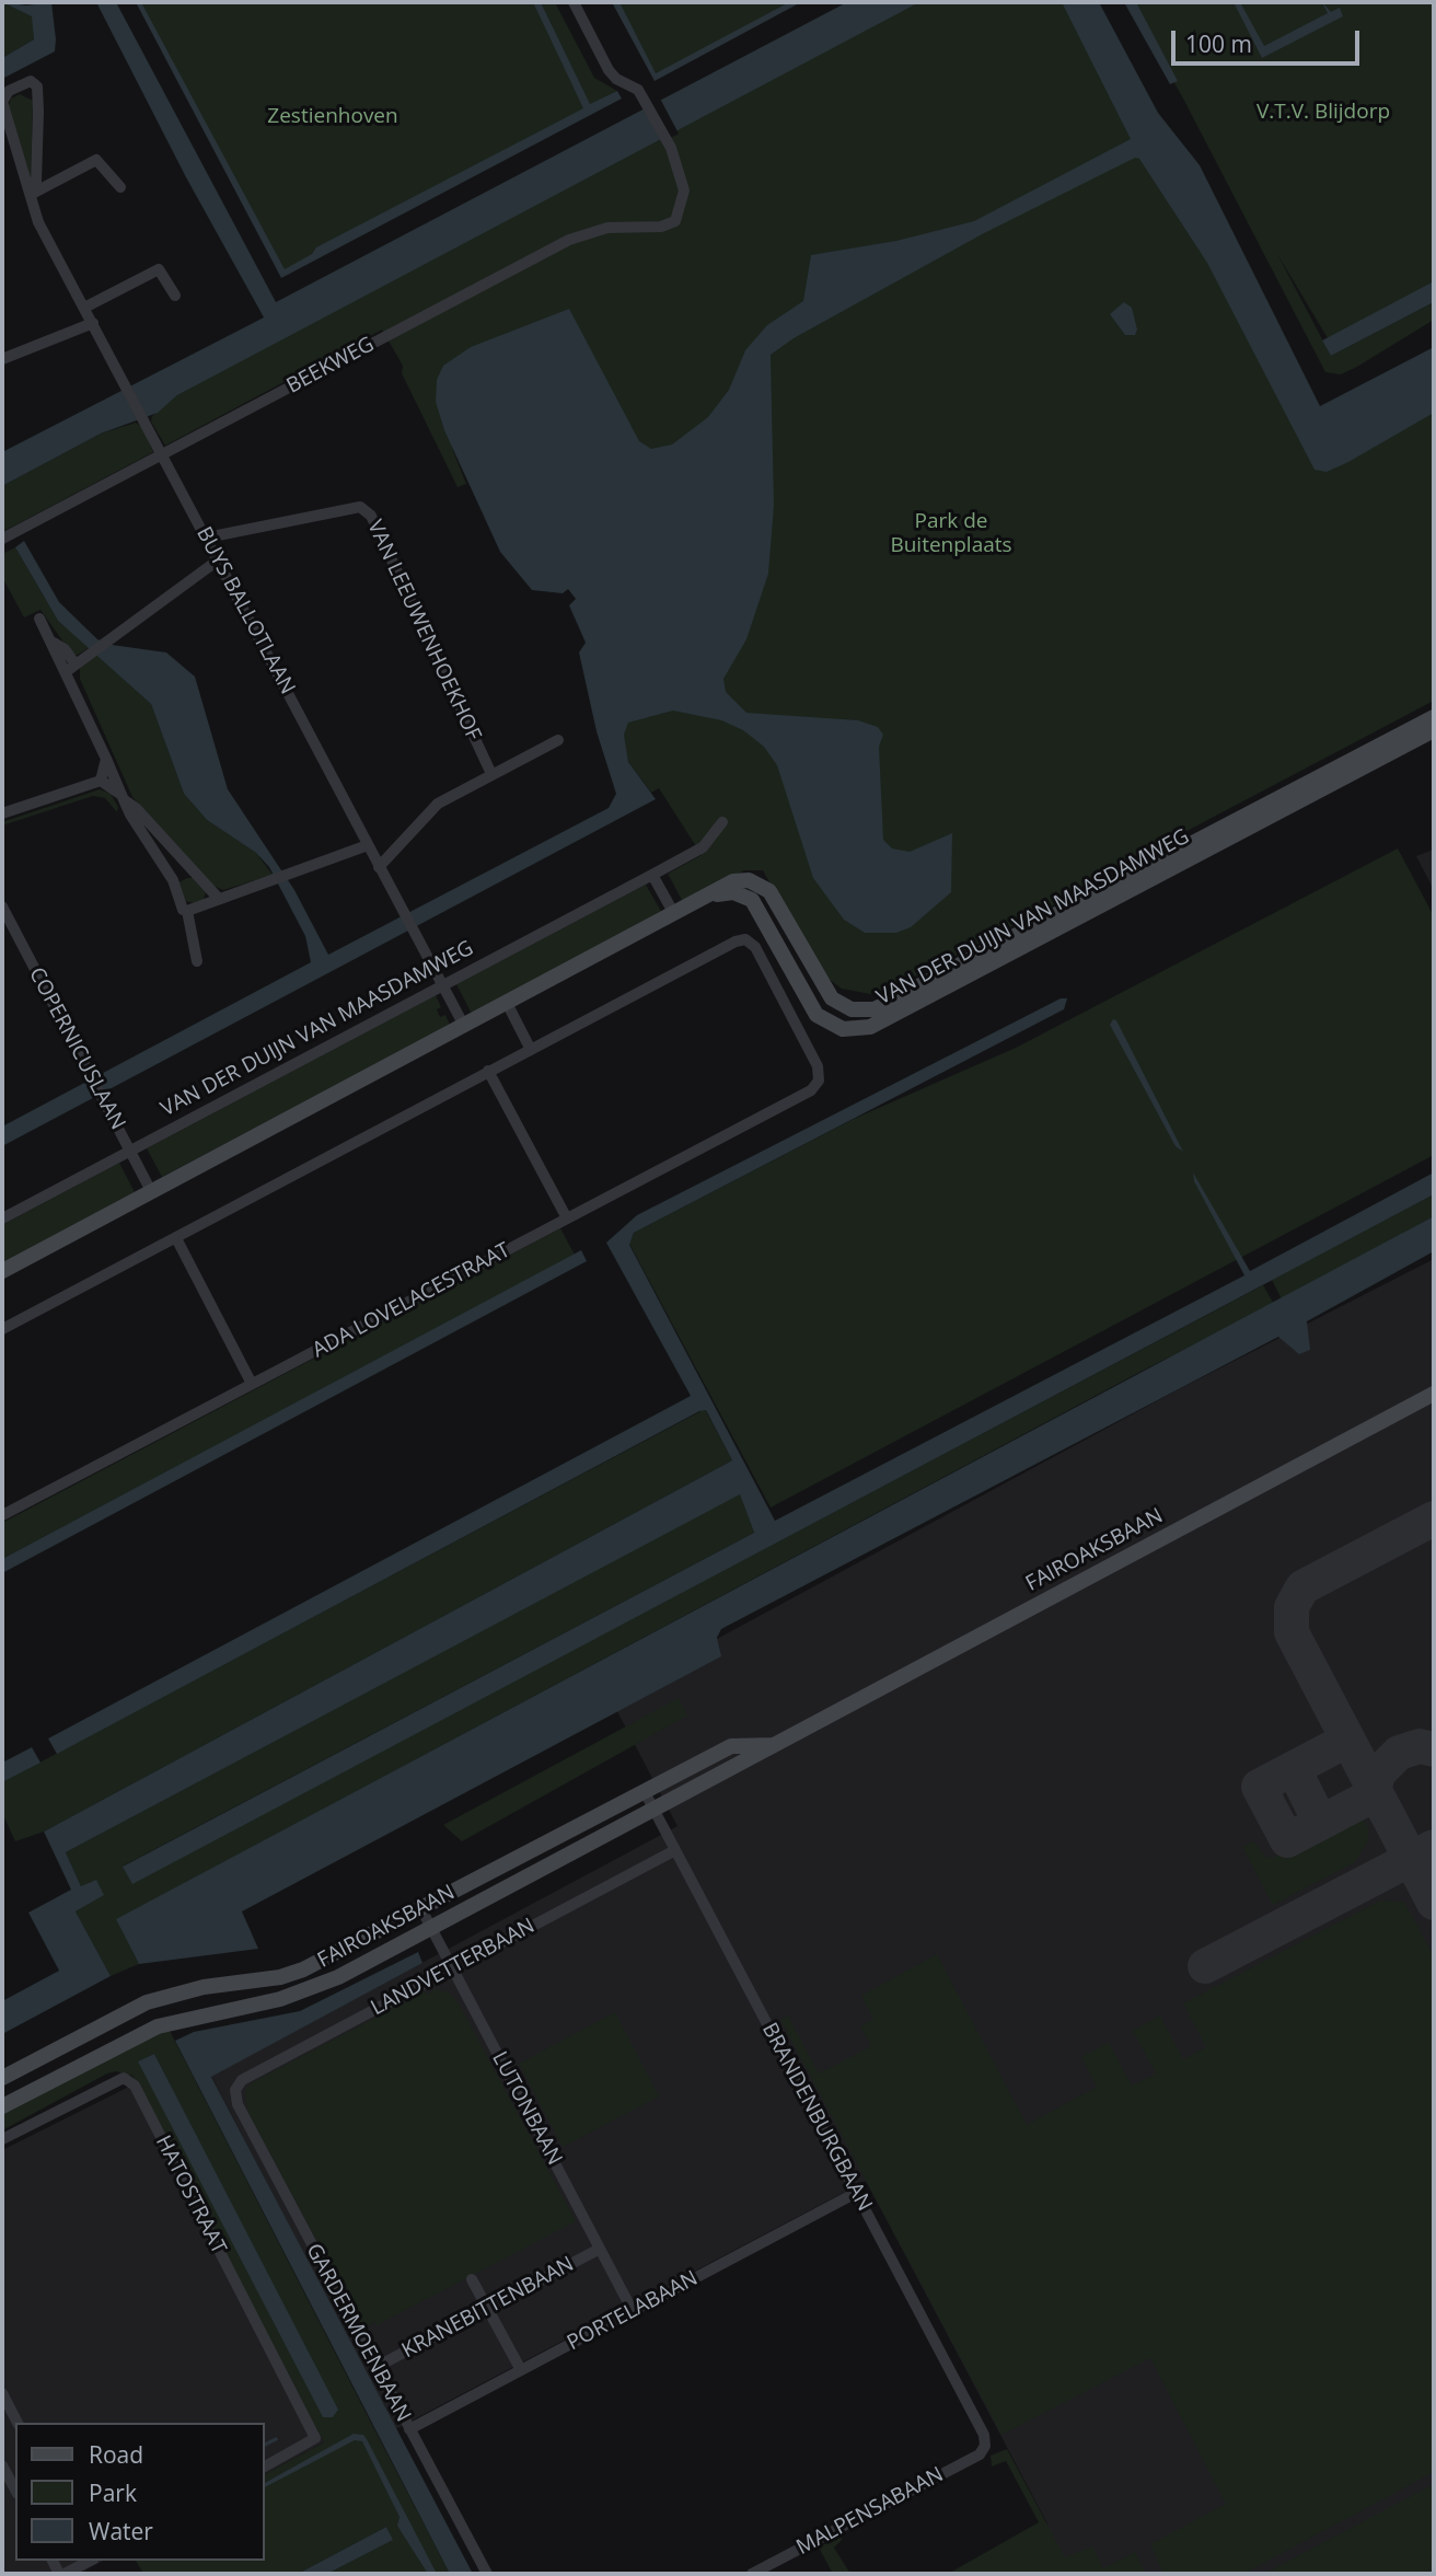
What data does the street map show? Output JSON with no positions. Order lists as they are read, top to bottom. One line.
{"streets":{"street":["BEEKWEG","BUYS BALLOTLAAN","VAN LEEUWENHOEKHOF","VAN DER DUIJN VAN MAASDAMWEG","COPERNICUSLAAN","ADA LOVELACESTRAAT","FAIROAKSBAAN","LANDVETTERBAAN","LUTONBAAN","BRANDENBURGBAAN","HATOSTRAAT","KRANEBITTENBAAN","PORTELABAAN","GARDERMOENBAAN","MALPENSABAAN"]},"crossings":[["BEEKWEG","BUYS BALLOTLAAN"],["BUYS BALLOTLAAN","VAN LEEUWENHOEKHOF"],["BUYS BALLOTLAAN","VAN DER DUIJN VAN MAASDAMWEG"],["VAN DER DUIJN VAN MAASDAMWEG","COPERNICUSLAAN"],["FAIROAKSBAAN","LUTONBAAN"],["FAIROAKSBAAN","BRANDENBURGBAAN"],["LANDVETTERBAAN","LUTONBAAN"],["LANDVETTERBAAN","BRANDENBURGBAAN"],["LANDVETTERBAAN","GARDERMOENBAAN"],["LUTONBAAN","KRANEBITTENBAAN"],["LUTONBAAN","PORTELABAAN"],["BRANDENBURGBAAN","PORTELABAAN"],["BRANDENBURGBAAN","MALPENSABAAN"],["KRANEBITTENBAAN","GARDERMOENBAAN"],["PORTELABAAN","GARDERMOENBAAN"]],"parks":["V.T.V. Blijdorp","Zestienhoven","Park de Buitenplaats"],"legend":["Road","Park","Water"],"scale_bar":"100 m"}
